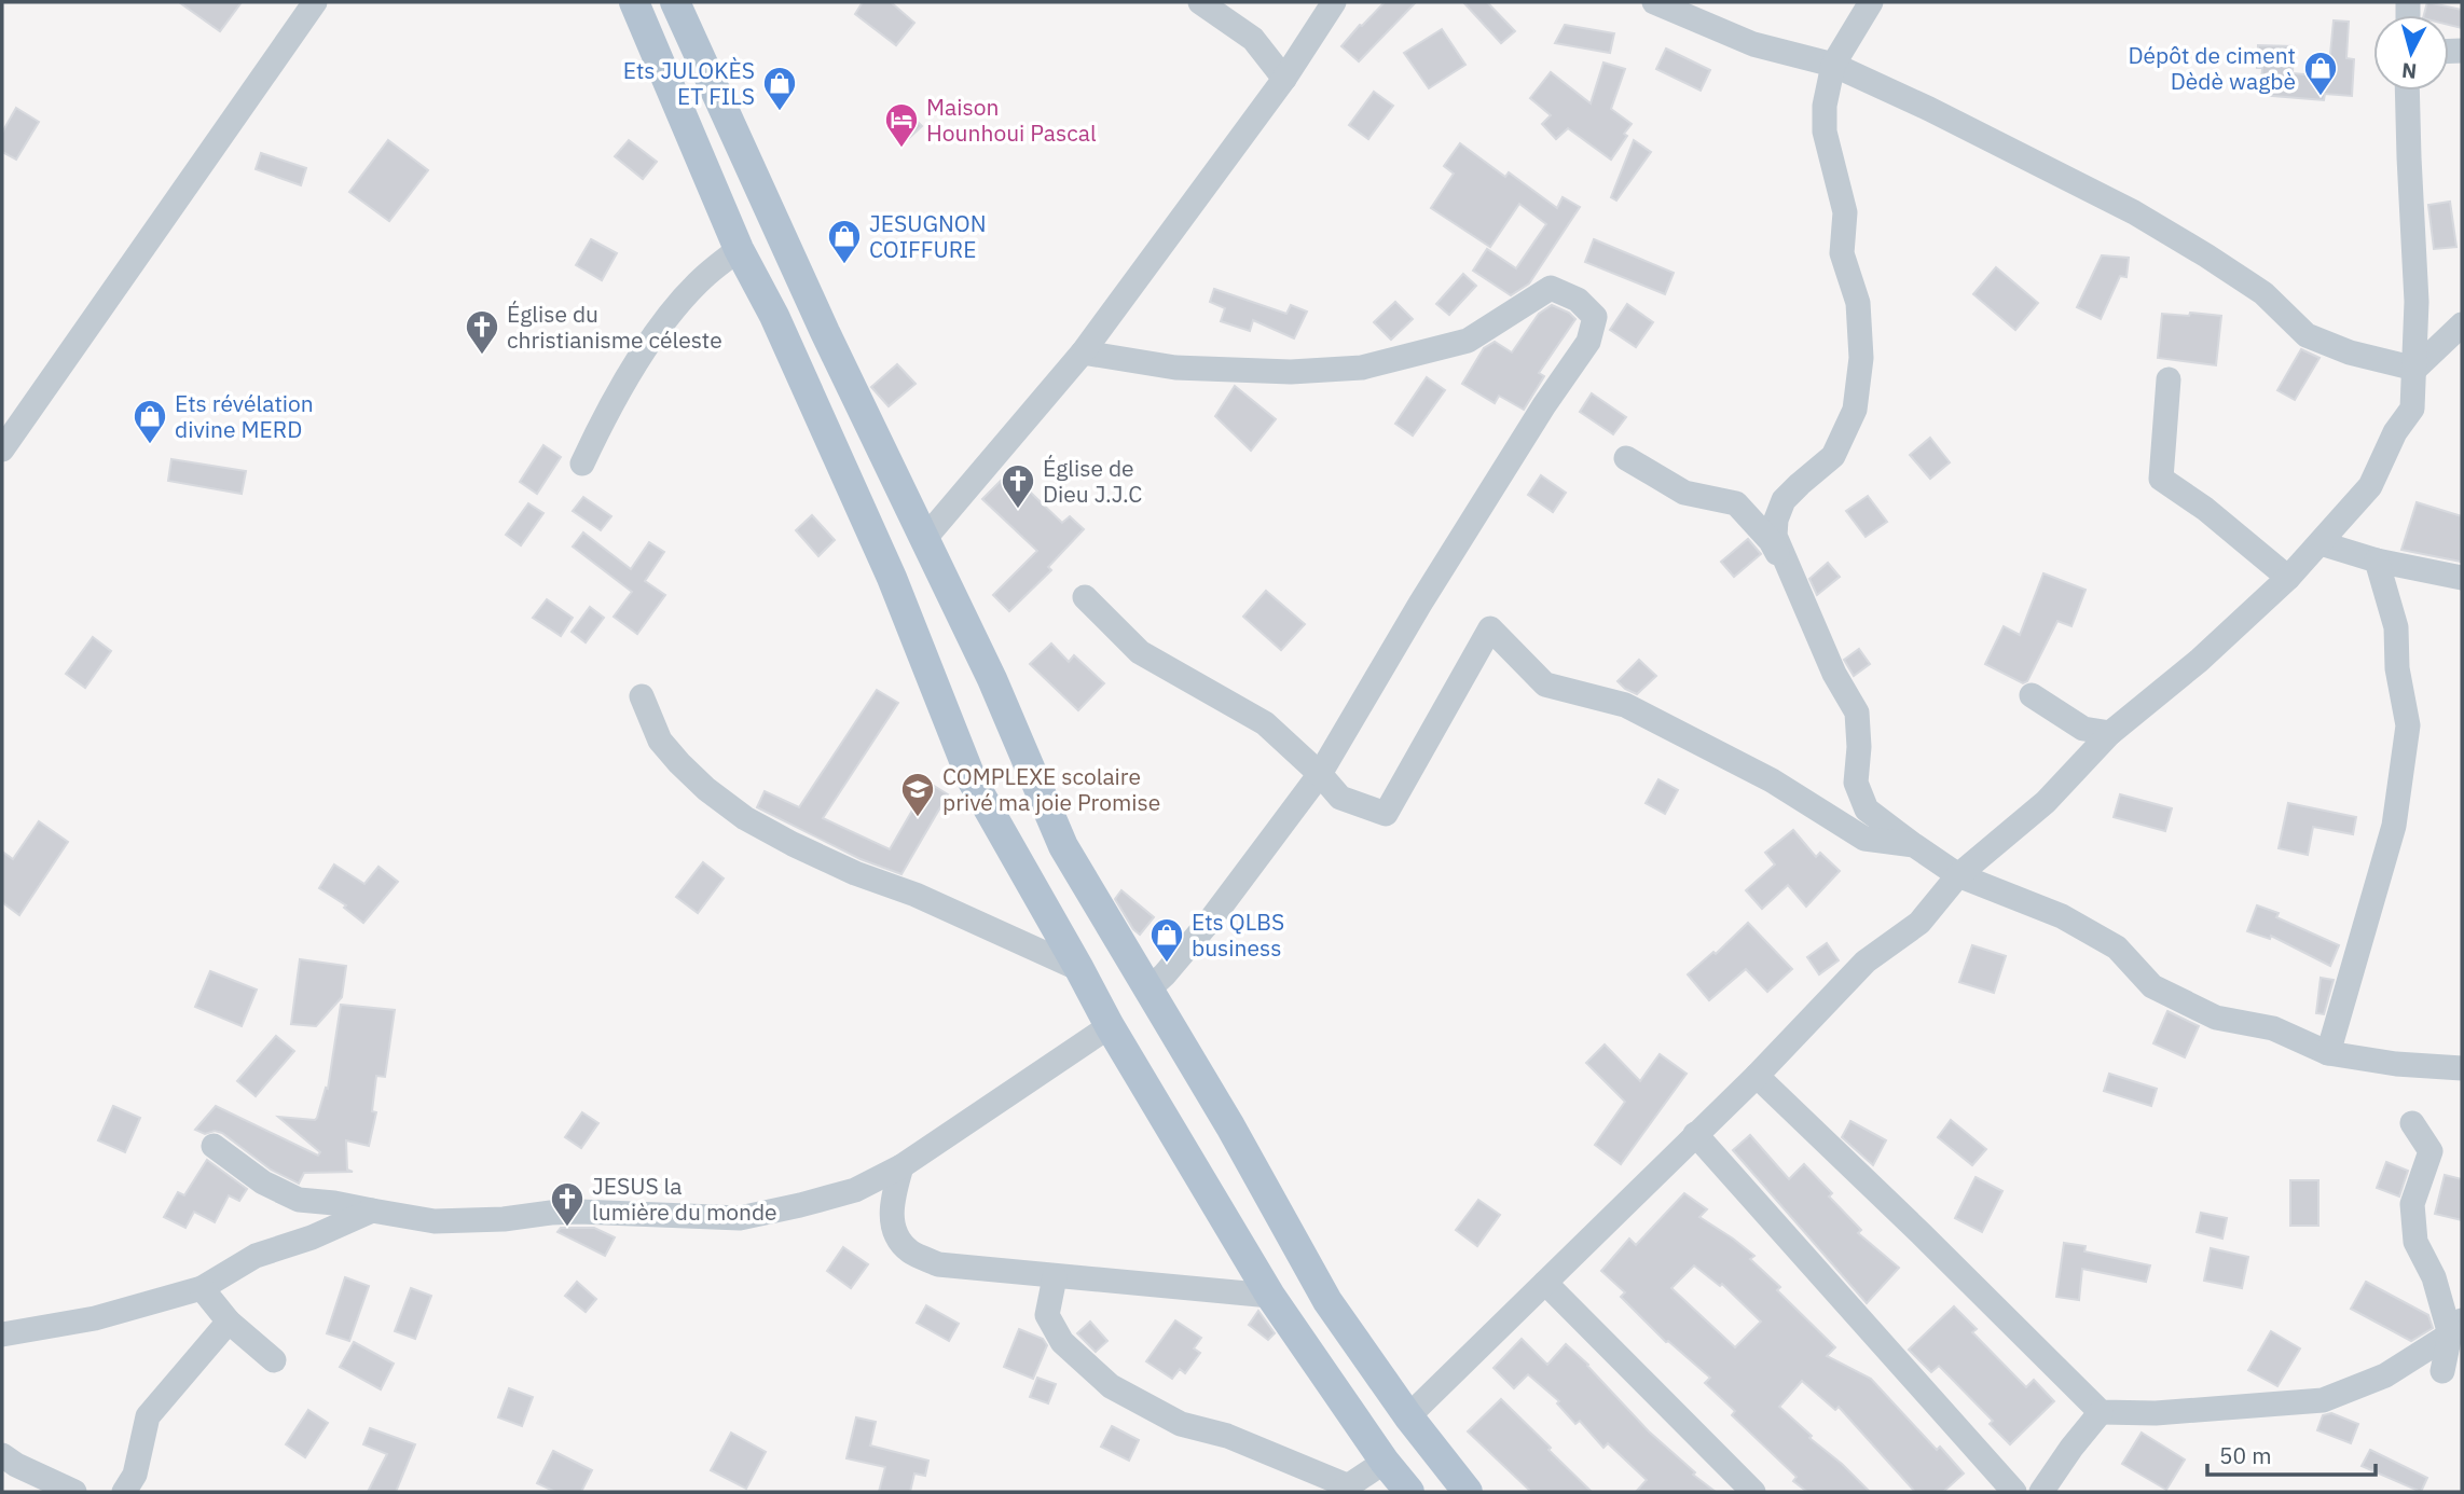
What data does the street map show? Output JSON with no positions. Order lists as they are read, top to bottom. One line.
{"places":{"shop":["Dépôt de ciment Dèdè wagbè","Ets JULOKÈS ET FILS","JESUGNON COIFFURE","Ets révélation divine MERD","Ets QLBS business"],"hotel":["Maison Hounhoui Pascal"],"church":["Église du christianisme céleste","Église de Dieu J.J.C","JESUS la lumière du monde"],"school or university":["COMPLEXE scolaire privé ma joie Promise"]},"scale_bar":"50 m","north":"bottom"}
